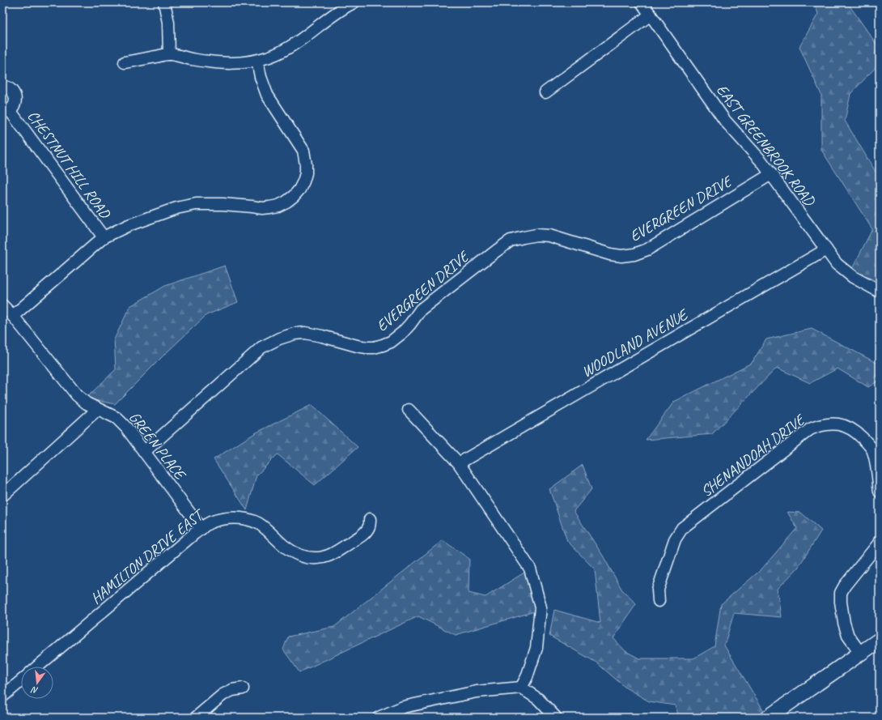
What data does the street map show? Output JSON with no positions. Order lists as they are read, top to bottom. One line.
{"streets":{"street":["EAST GREENBROOK ROAD","CHESTNUT HILL ROAD","EVERGREEN DRIVE","WOODLAND AVENUE","GREEN PLACE","SHENANDOAH DRIVE","HAMILTON DRIVE EAST"]},"crossings":[["EAST GREENBROOK ROAD","EVERGREEN DRIVE"],["EAST GREENBROOK ROAD","WOODLAND AVENUE"],["EVERGREEN DRIVE","GREEN PLACE"],["GREEN PLACE","HAMILTON DRIVE EAST"]],"north":"bottom"}
